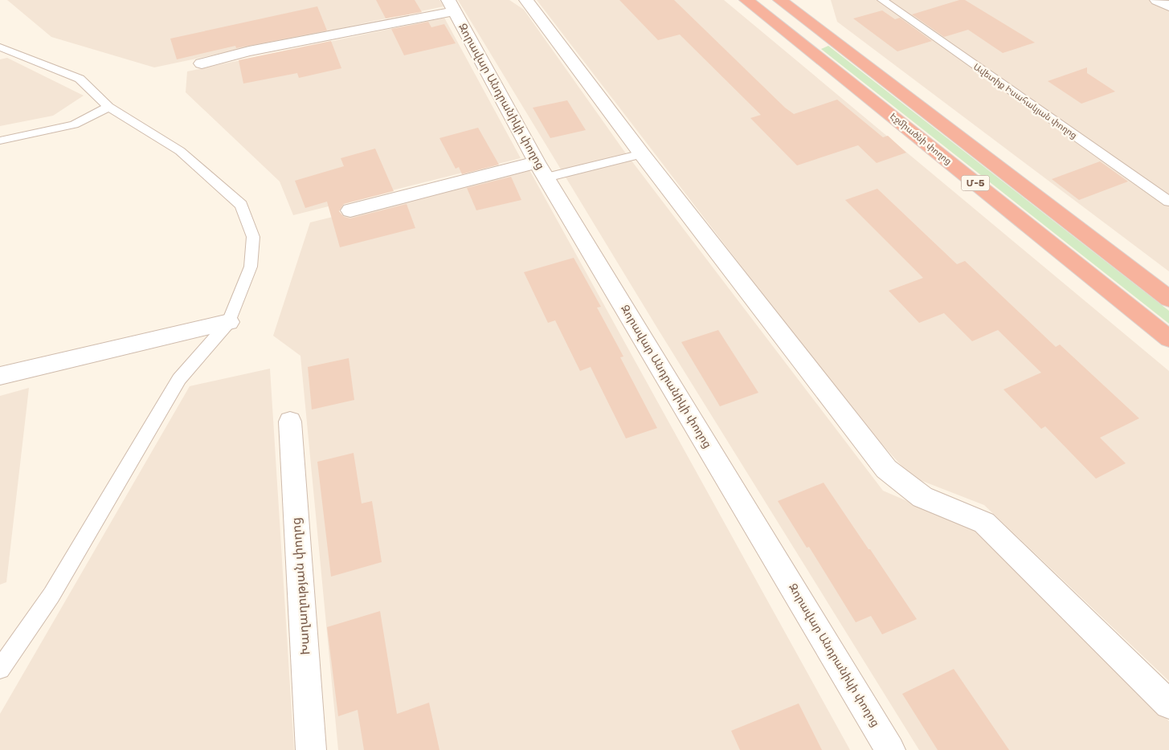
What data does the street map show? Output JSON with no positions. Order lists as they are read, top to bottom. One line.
{"streets":{"highway":["Էջմիածնի փողոց","Մ-5"],"street":["Զորավար Անդրանիկի փողոց","Խաղաղության փողոց"],"lane":["Ավետիք Իսահակյան փողոց"]}}
